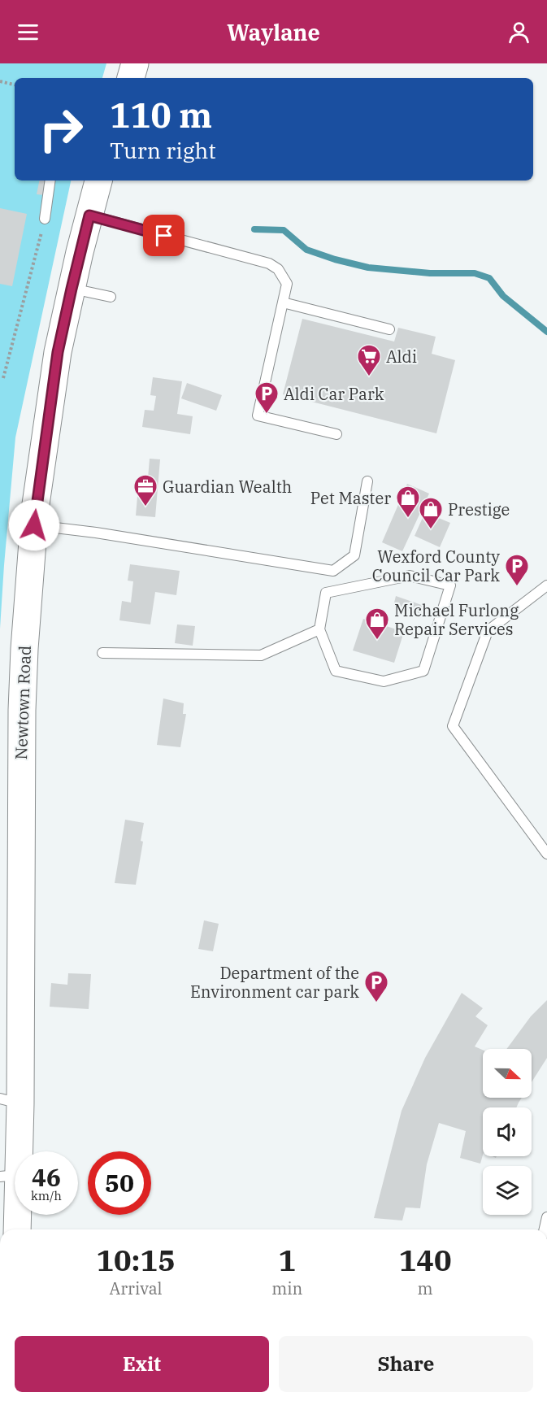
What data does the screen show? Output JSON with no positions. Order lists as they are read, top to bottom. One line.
{"streets":{"main road":["Newtown Road"]},"places":{"supermarket":["Aldi"],"parking":["Aldi Car Park","Wexford County Council Car Park","Department of the Environment car park"],"office":["Guardian Wealth"],"shop":["Pet Master","Prestige","Michael Furlong Repair Services"]},"north":"right","page":{"header":"Waylane","turn":["110 m","Turn right"],"speed":"46 km/h","limit":"50","eta":["10:15","Arrival","1","min","140","m"],"buttons":["Exit","Share"]}}
